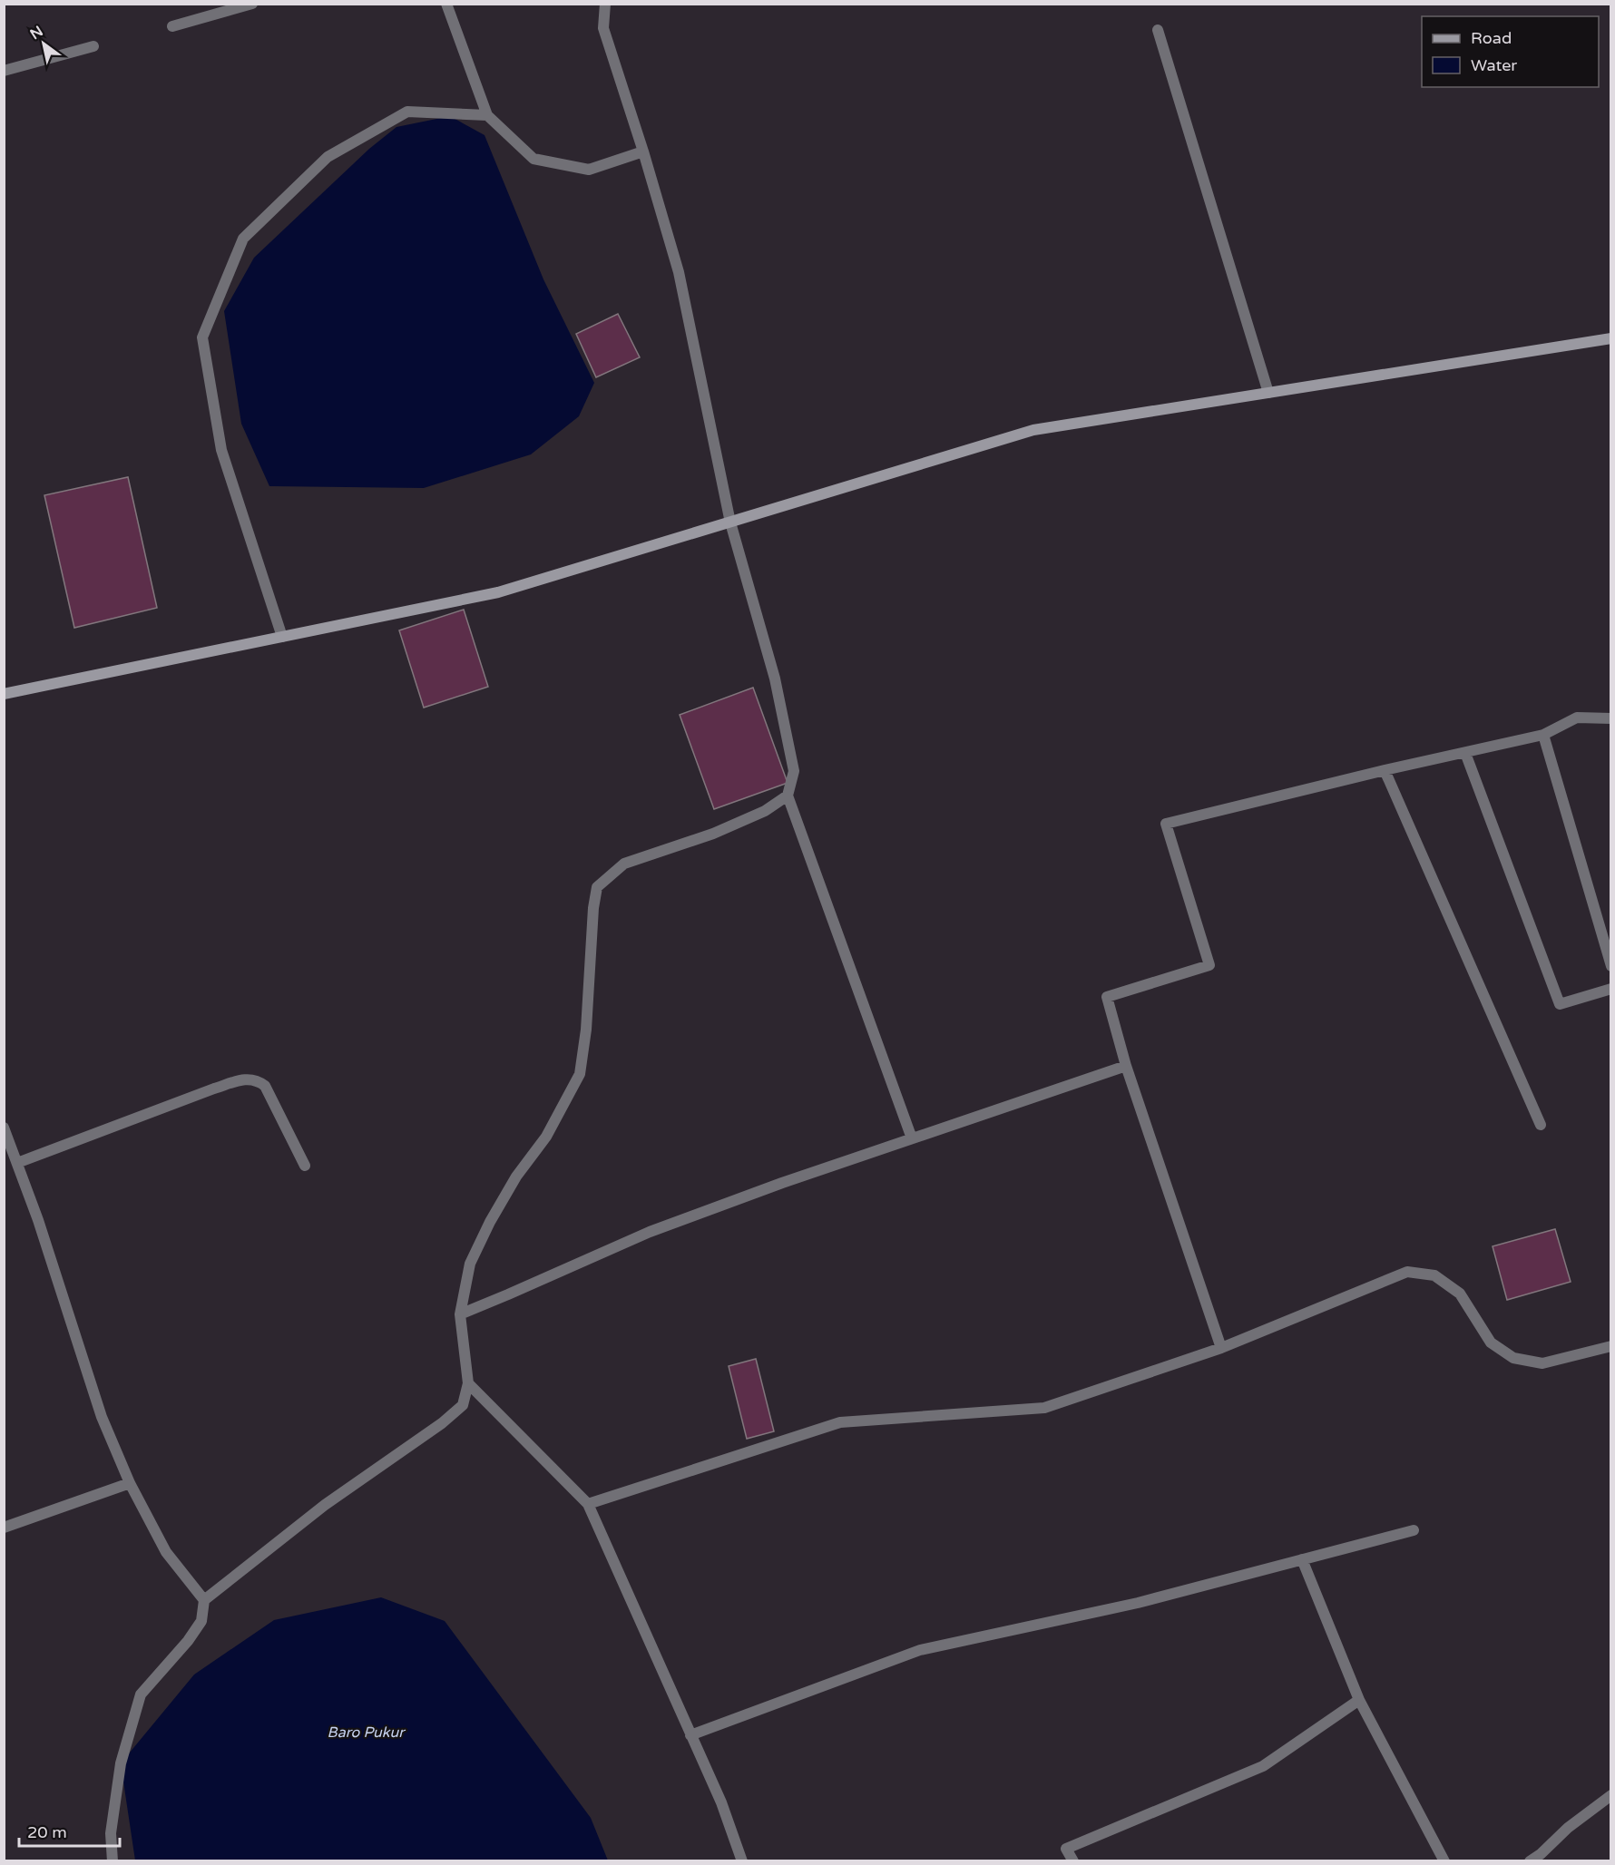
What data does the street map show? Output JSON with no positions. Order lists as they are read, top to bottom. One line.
{"water":["Baro Pukur"],"legend":["Road","Water"],"scale_bar":"20 m","north":"top left"}
